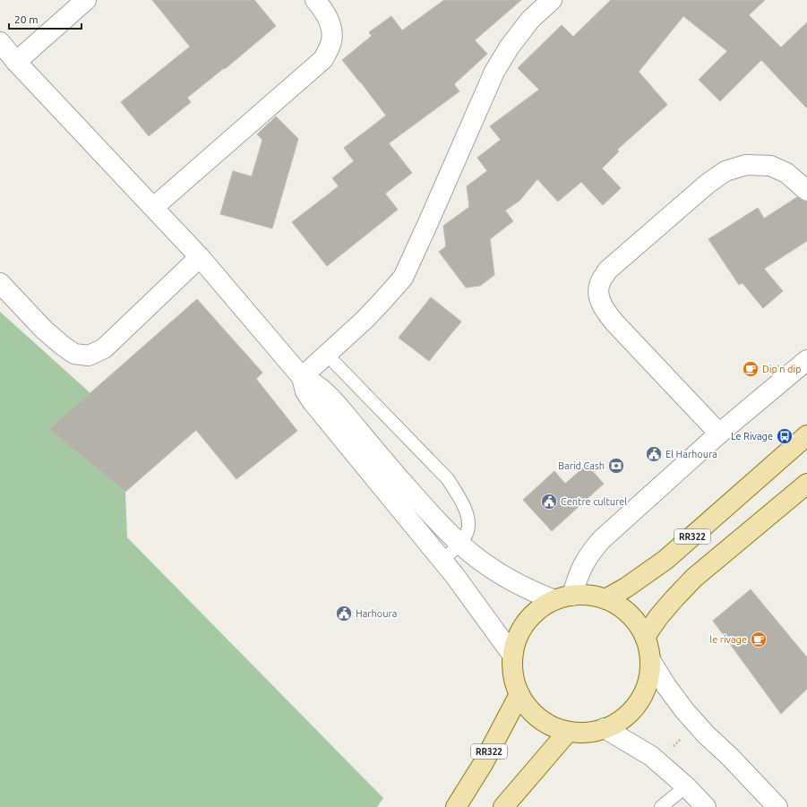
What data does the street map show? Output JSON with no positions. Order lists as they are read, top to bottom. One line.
{"streets":{"main road":["RR322"]},"places":{"cafe":["Dip'n dip","le rivage"],"bus stop":["Le Rivage"],"public building":["El Harhoura","Centre culturel","Harhoura"],"bank":["Barid Cash"]},"scale_bar":"20 m"}
